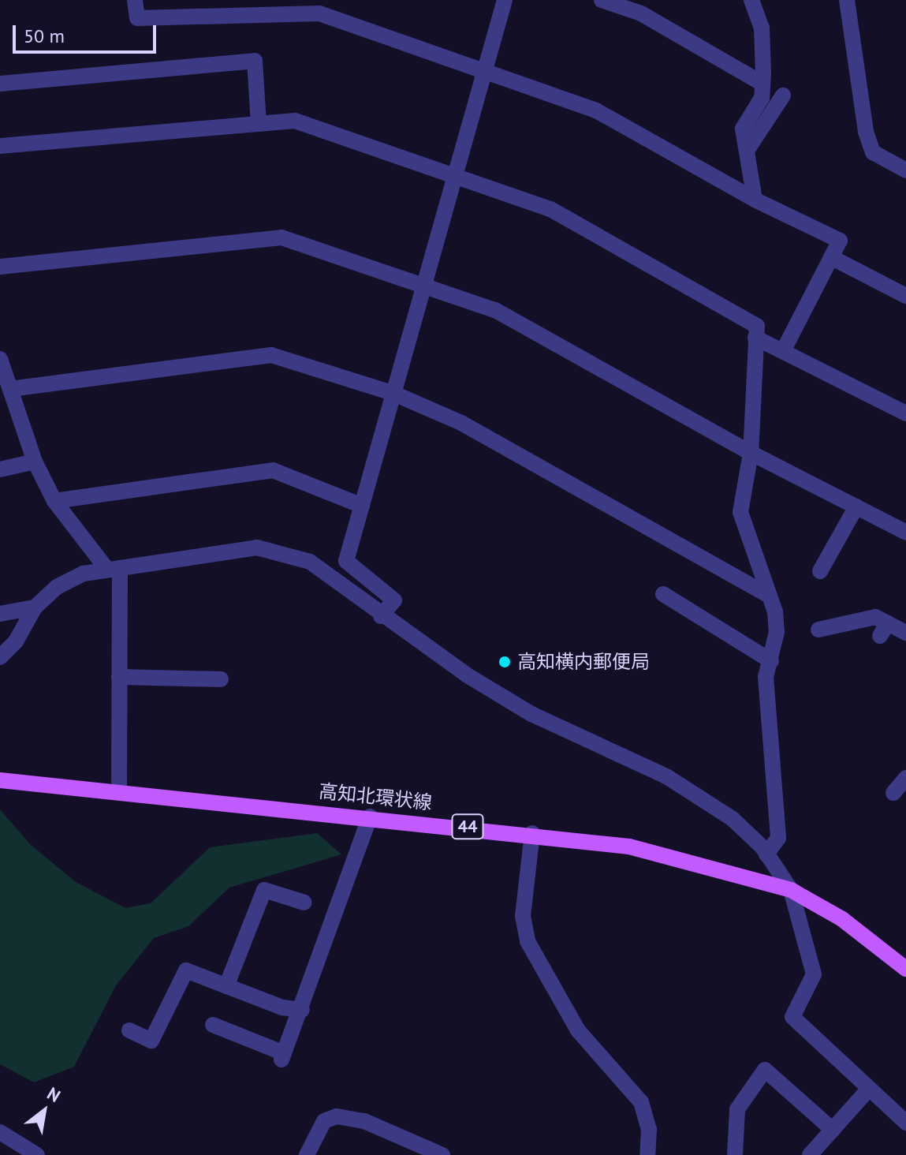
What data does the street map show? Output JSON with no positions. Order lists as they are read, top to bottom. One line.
{"streets":{"main road":["高知北環状線","44"]},"places":["高知横内郵便局"],"scale_bar":"50 m","north":"top right"}
